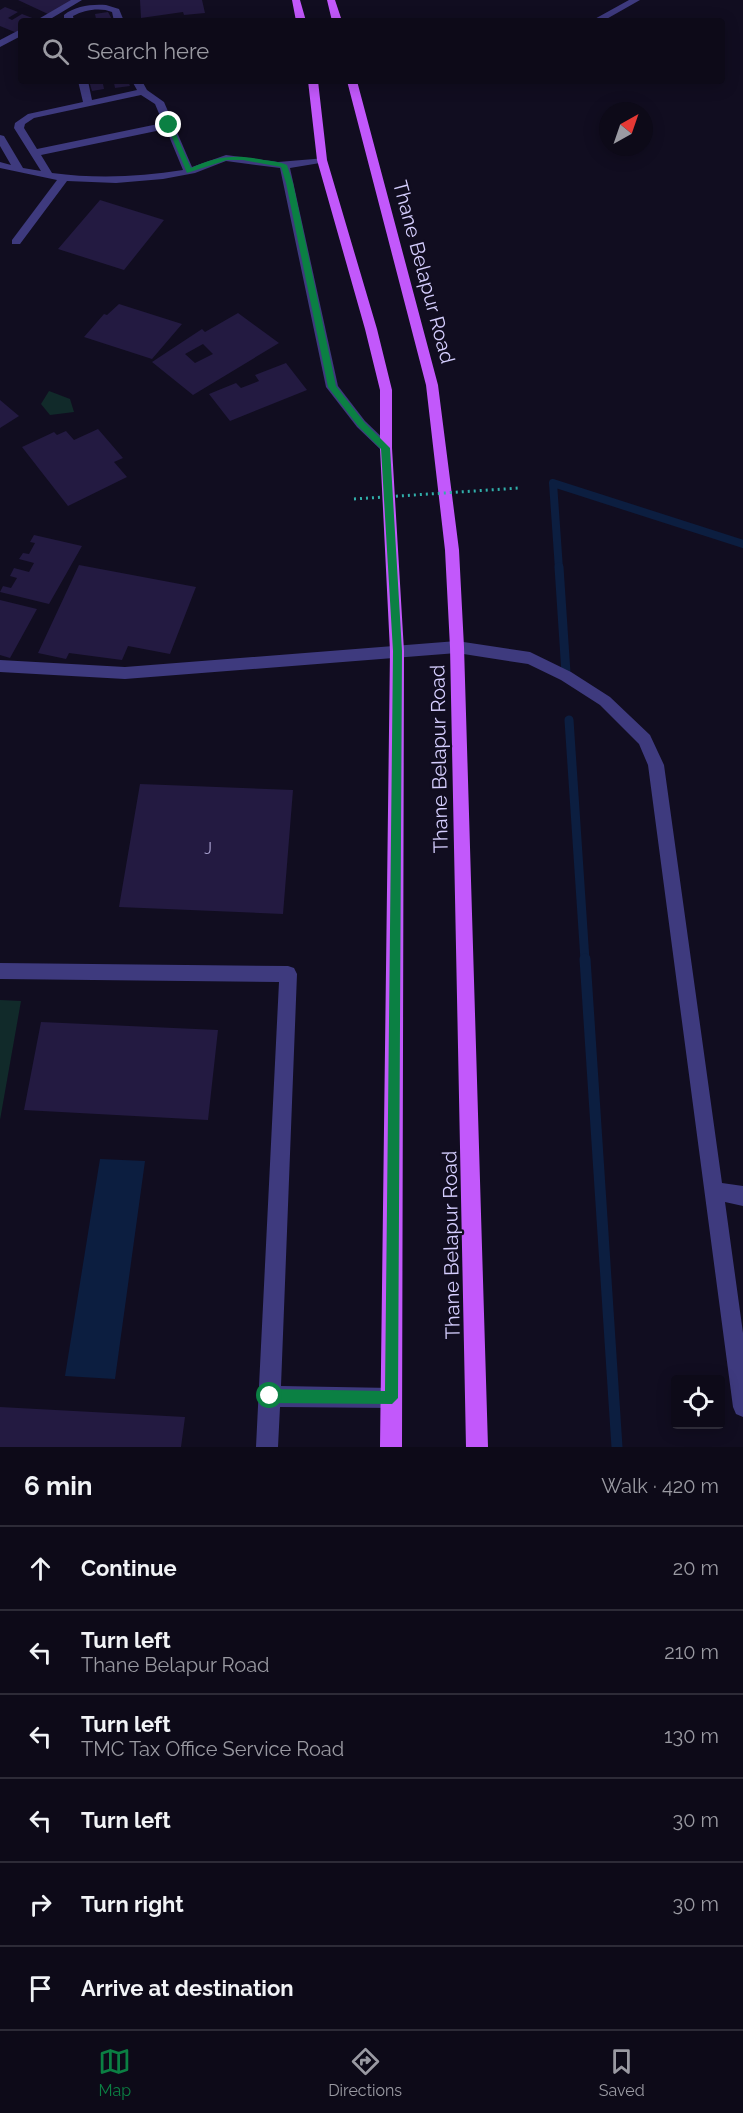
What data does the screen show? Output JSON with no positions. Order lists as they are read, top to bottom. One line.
{"streets":{"main road":["Thane Belapur Road"]},"house_numbers":["J"],"north":"top right","page":{"search":"Search here","heading":["6 min","Walk · 420 m"],"list":[["Continue","20 m"],["Turn left","Thane Belapur Road","210 m"],["Turn left","TMC Tax Office Service Road","130 m"],["Turn left","30 m"],["Turn right","30 m"],"Arrive at destination"],"nav":["Map","Directions","Saved"]}}
